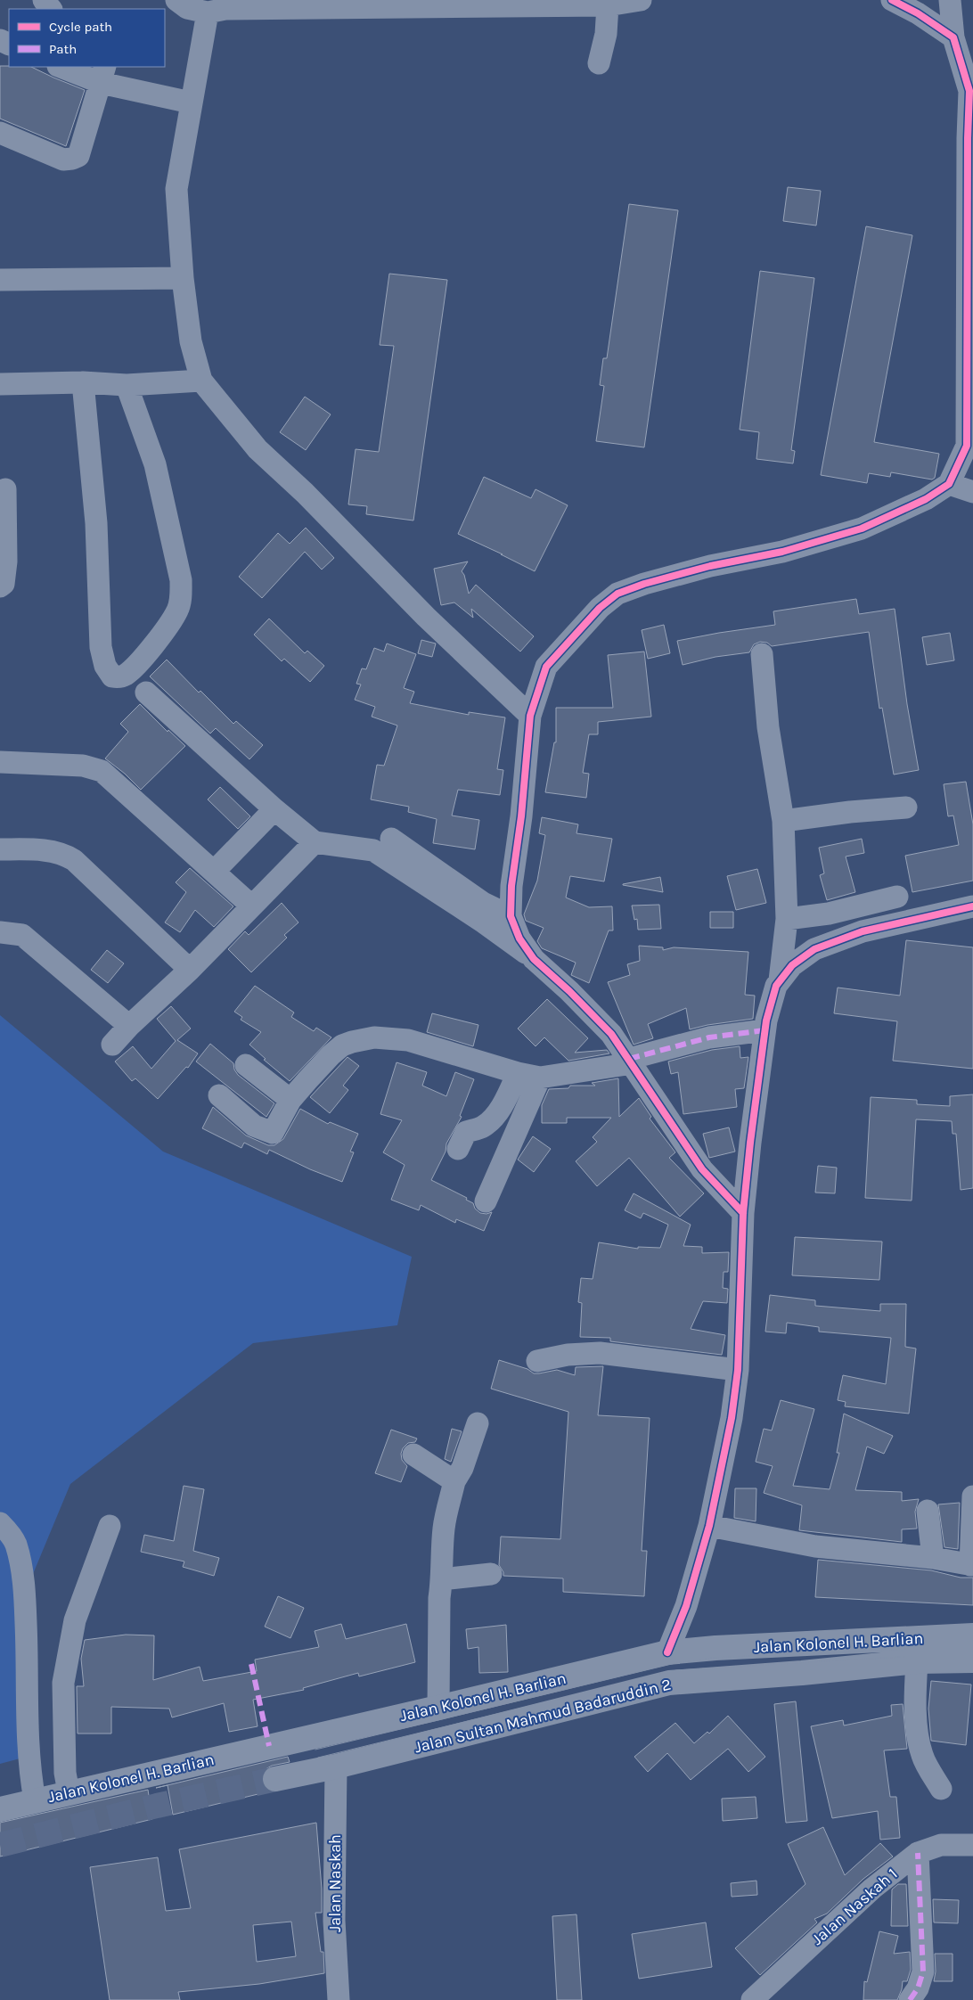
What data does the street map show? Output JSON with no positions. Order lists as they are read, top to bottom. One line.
{"streets":{"highway":["Jalan Kolonel H. Barlian","Jalan Sultan Mahmud Badaruddin 2"],"street":["Jalan Naskah","Jalan Naskah 1"]},"crossings":[["Jalan Sultan Mahmud Badaruddin 2","Jalan Naskah"]],"legend":["Cycle path","Path"]}
